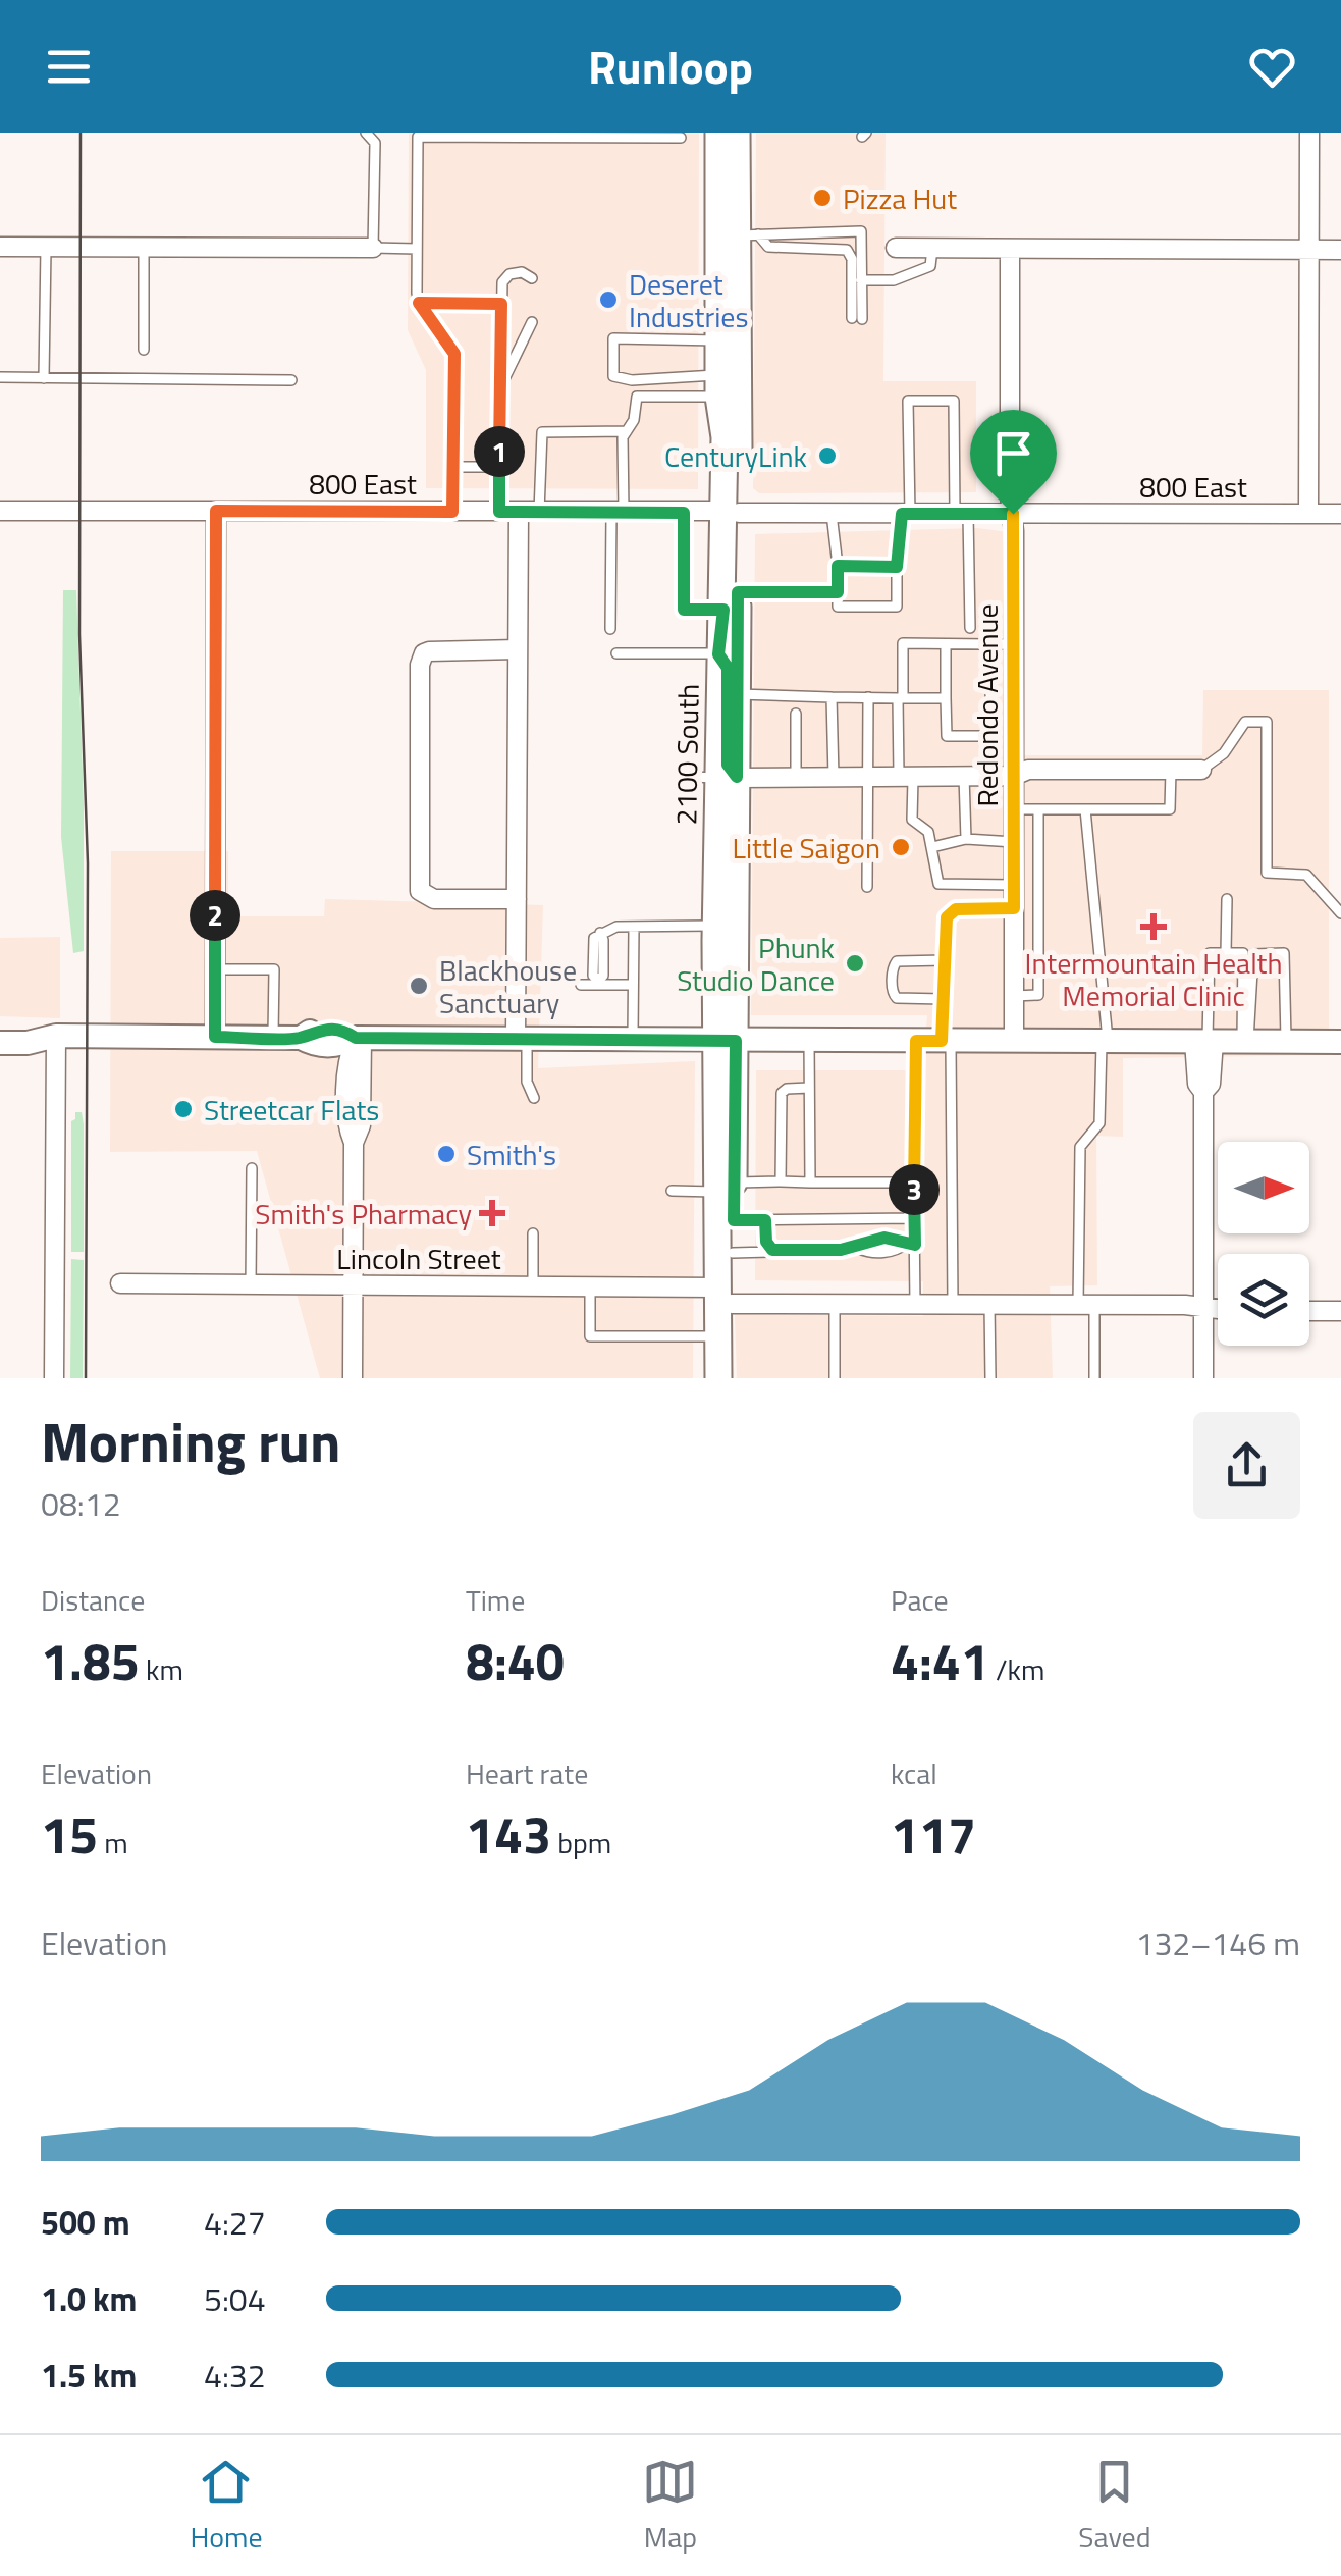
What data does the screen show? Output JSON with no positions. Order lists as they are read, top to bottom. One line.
{"streets":{"main road":["2100 South"],"street":["800 East","Redondo Avenue","Lincoln Street"]},"crossings":[["800 East","Redondo Avenue"],["800 East","2100 South"],["2100 South","Lincoln Street"]],"places":{"other":["Pizza Hut","Deseret Industries","CenturyLink","Little Saigon","Phunk Studio Dance","Blackhouse Sanctuary","Streetcar Flats","Smith's"],"health":["Intermountain Health Memorial Clinic","Smith's Pharmacy"]},"north":"right","page":{"header":"Runloop","pins":["1","2","3"],"heading":["Morning run","08:12"],"stats":[["Distance","1.85 km"],["Time","8:40"],["Pace","4:41 /km"],["Elevation","15 m"],["Heart rate","143 bpm"],["kcal","117"]],"chart":["Elevation","132–146 m"],"list":[{"name":"500 m","note":"4:27"},{"name":"1.0 km","note":"5:04"},{"name":"1.5 km","note":"4:32"}],"tabs":["Home","Map","Saved"]}}
